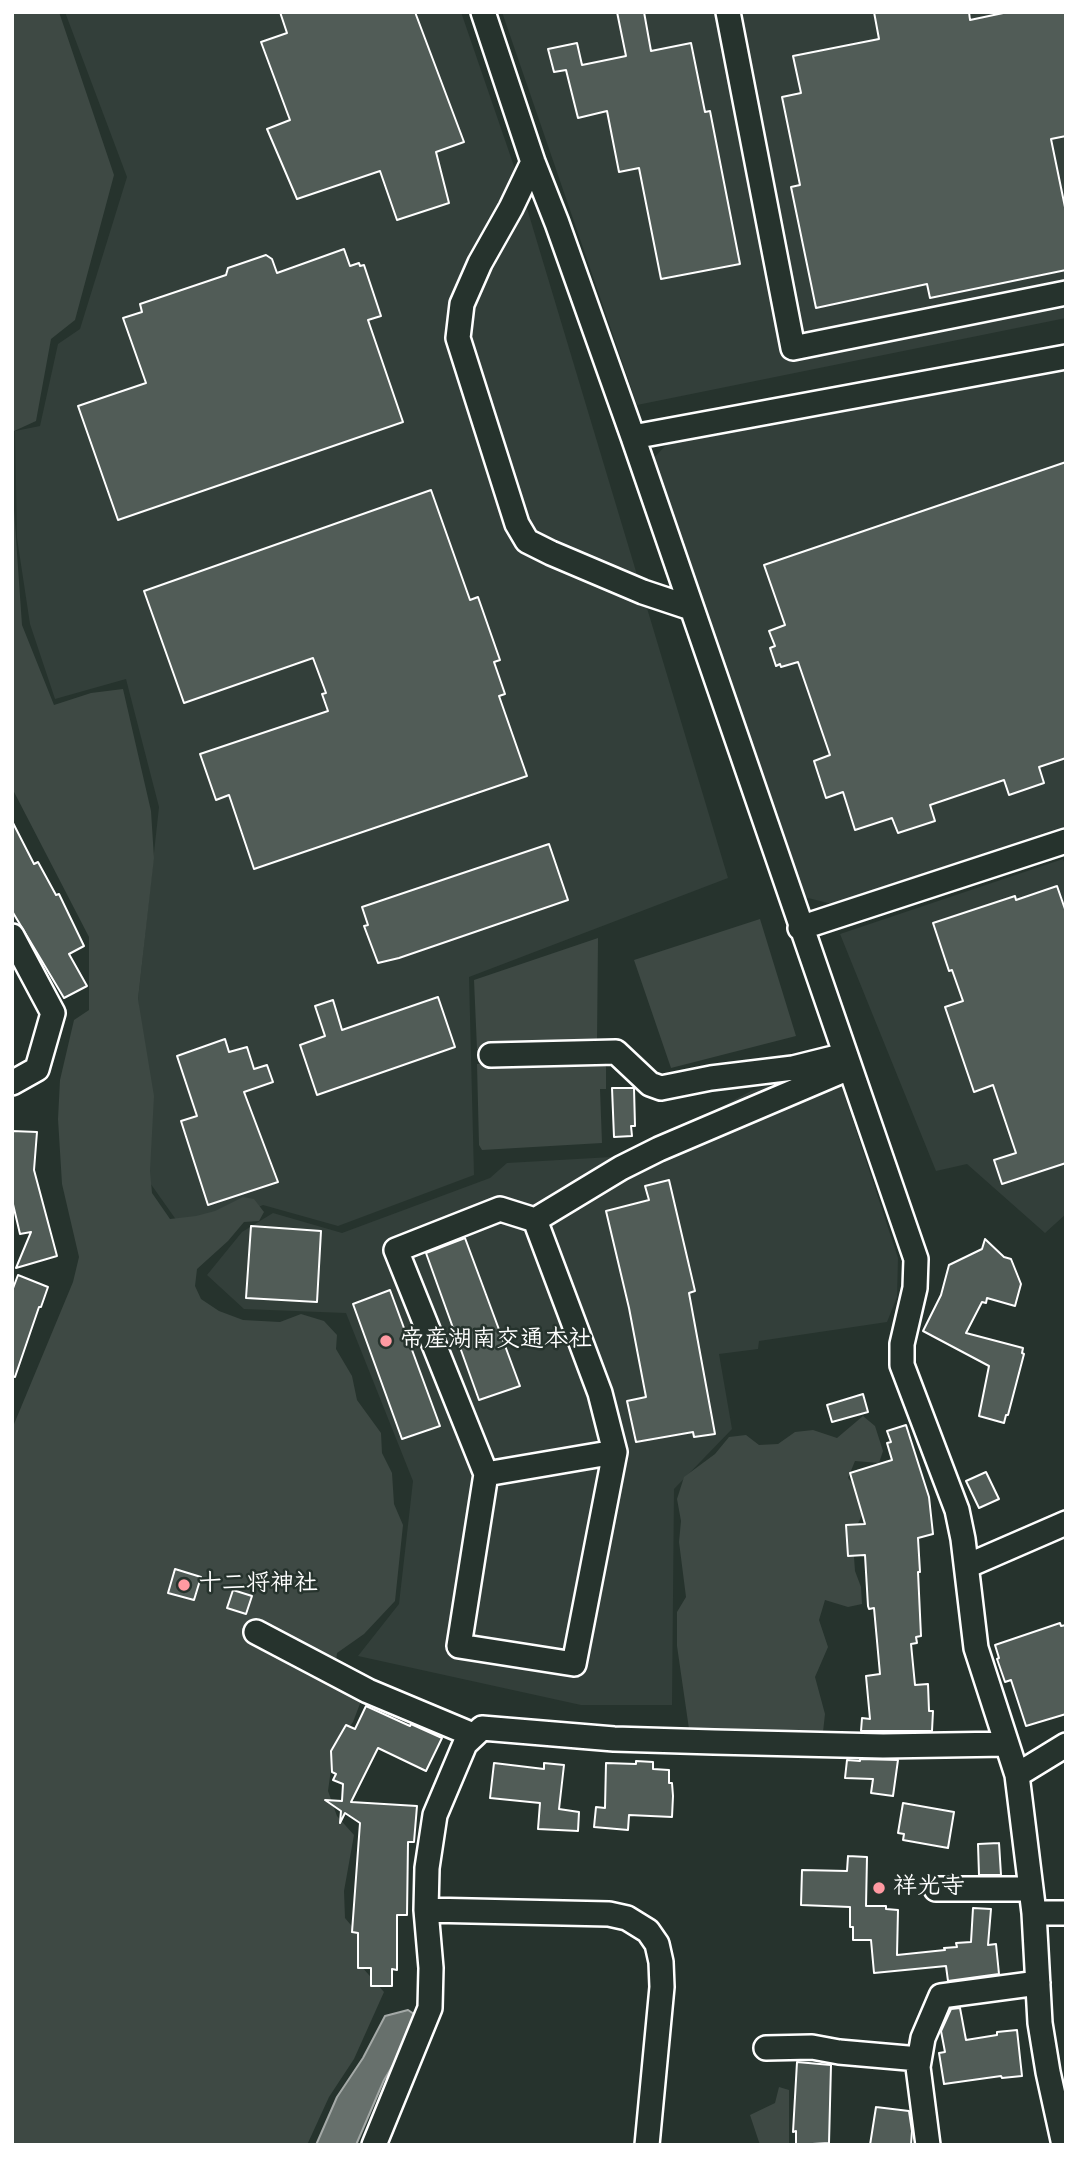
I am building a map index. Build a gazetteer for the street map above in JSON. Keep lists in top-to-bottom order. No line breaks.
{"places":["帝産湖南交通本社","十二将神社","祥光寺"]}
